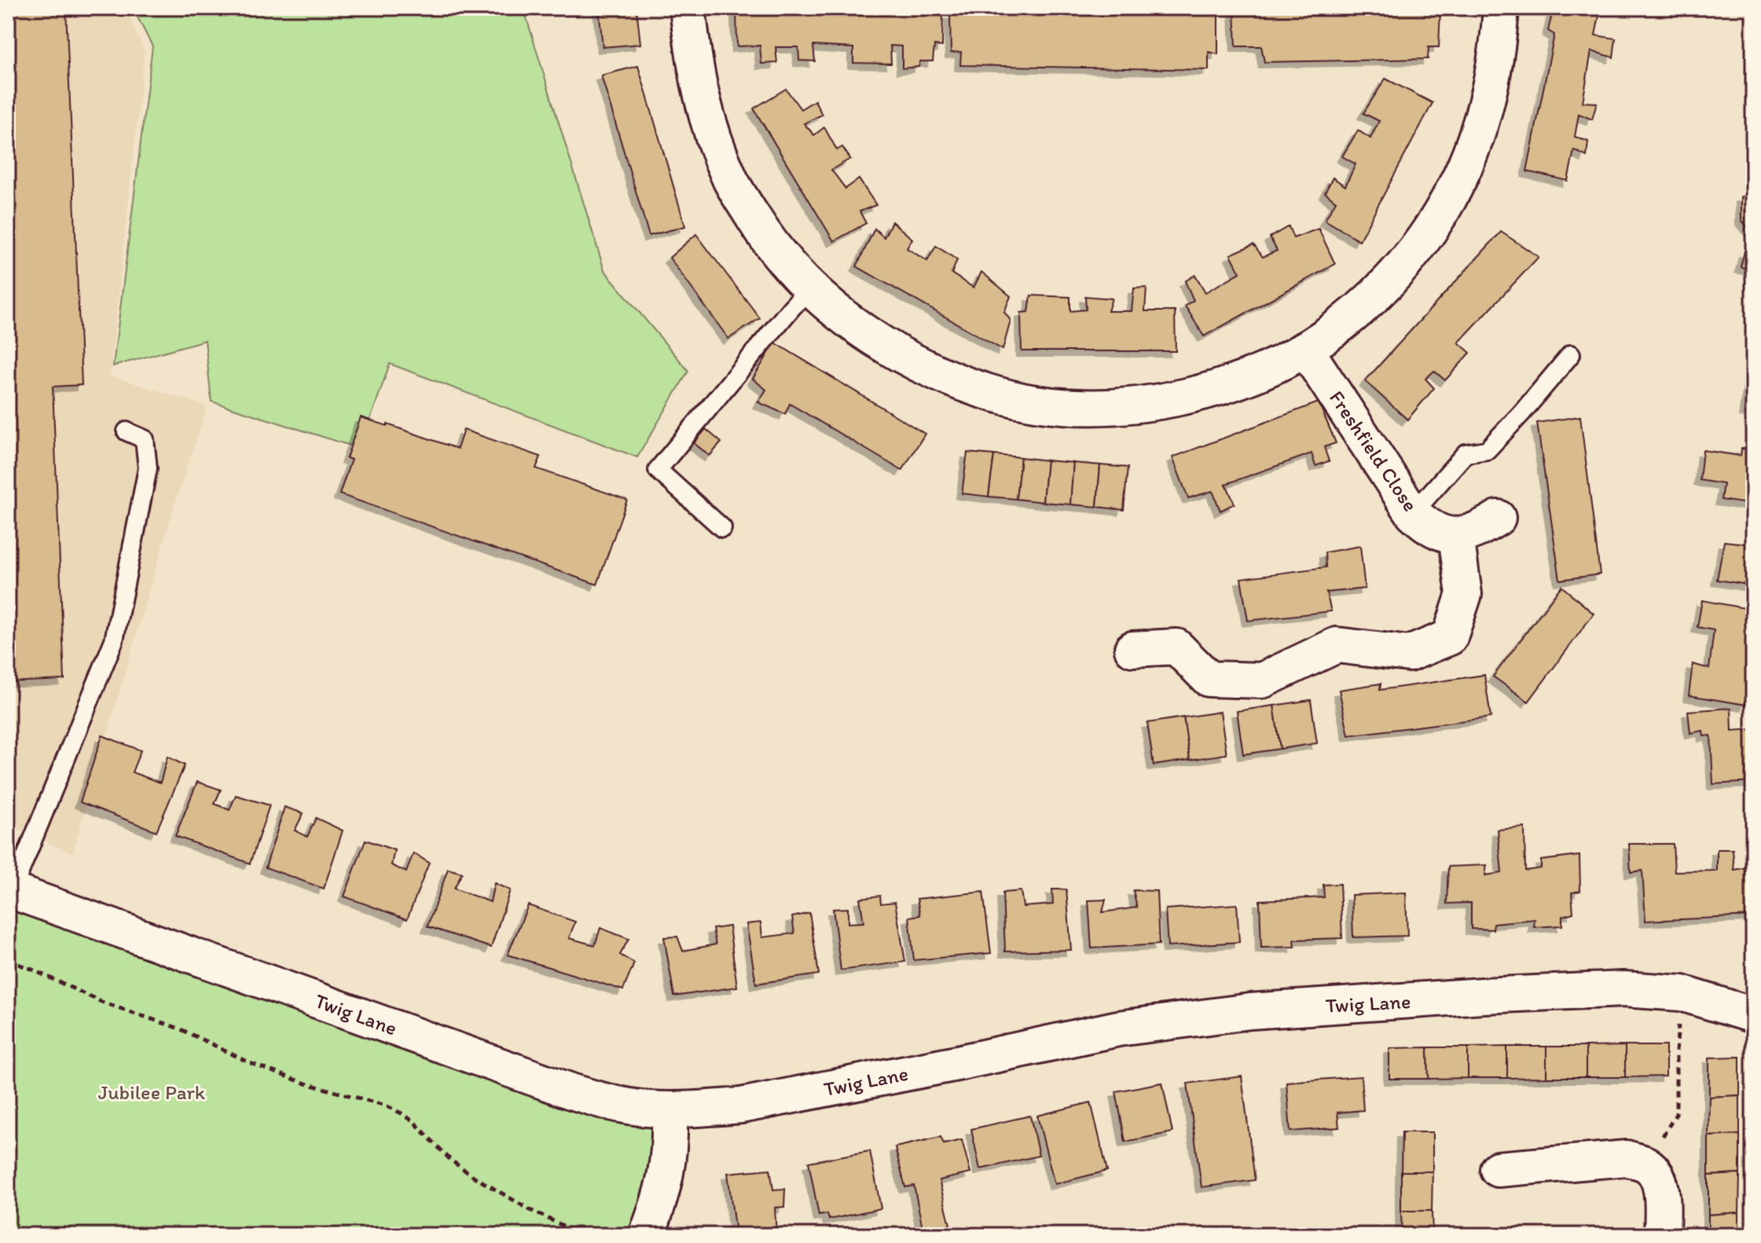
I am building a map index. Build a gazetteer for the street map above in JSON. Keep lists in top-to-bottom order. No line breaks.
{"streets":{"street":["Freshfield Close","Twig Lane"]},"parks":["Jubilee Park"]}
